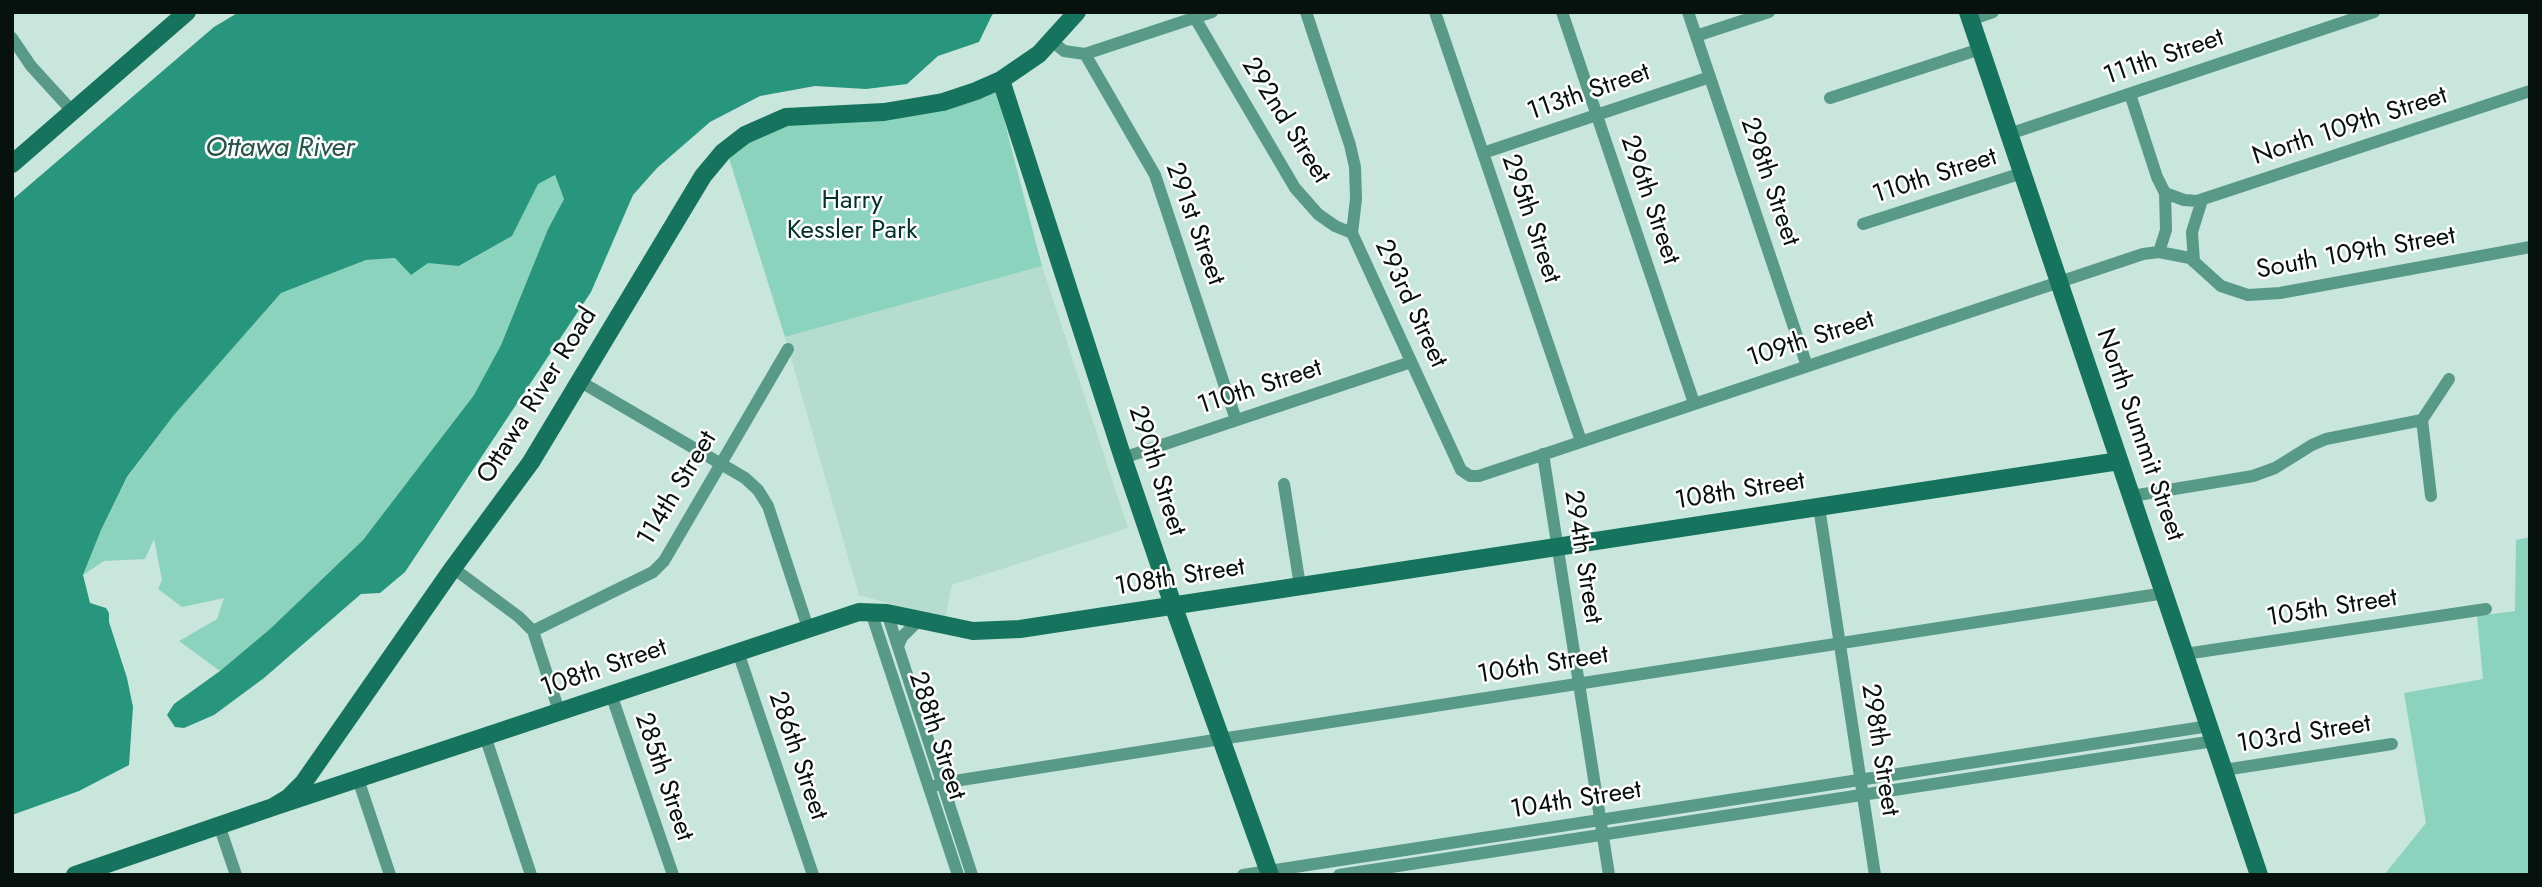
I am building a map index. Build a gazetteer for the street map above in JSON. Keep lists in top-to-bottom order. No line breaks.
{"streets":{"street":["111th Street","113th Street","292nd Street","North 109th Street","110th Street","298th Street","296th Street","295th Street","291st Street","South 109th Street","293rd Street","109th Street","Ottawa River Road","North Summit Street","290th Street","114th Street","108th Street","294th Street","105th Street","106th Street","103rd Street","288th Street","286th Street","285th Street","104th Street"]},"crossings":[["111th Street","North Summit Street"],["113th Street","298th Street"],["113th Street","296th Street"],["113th Street","295th Street"],["292nd Street","293rd Street"],["110th Street","291st Street"],["110th Street","293rd Street"],["110th Street","North Summit Street"],["110th Street","290th Street"],["298th Street","109th Street"],["298th Street","108th Street"],["298th Street","106th Street"],["298th Street","104th Street"],["296th Street","109th Street"],["295th Street","109th Street"],["South 109th Street","109th Street"],["293rd Street","109th Street"],["109th Street","North Summit Street"],["109th Street","294th Street"],["Ottawa River Road","290th Street"],["Ottawa River Road","108th Street"],["North Summit Street","108th Street"],["North Summit Street","105th Street"],["North Summit Street","106th Street"],["North Summit Street","103rd Street"],["North Summit Street","104th Street"],["290th Street","108th Street"],["290th Street","106th Street"],["290th Street","104th Street"],["108th Street","294th Street"],["108th Street","288th Street"],["108th Street","286th Street"],["108th Street","285th Street"],["294th Street","106th Street"],["294th Street","104th Street"],["106th Street","288th Street"]],"water":["Ottawa River"],"parks":["Harry Kessler Park"]}
